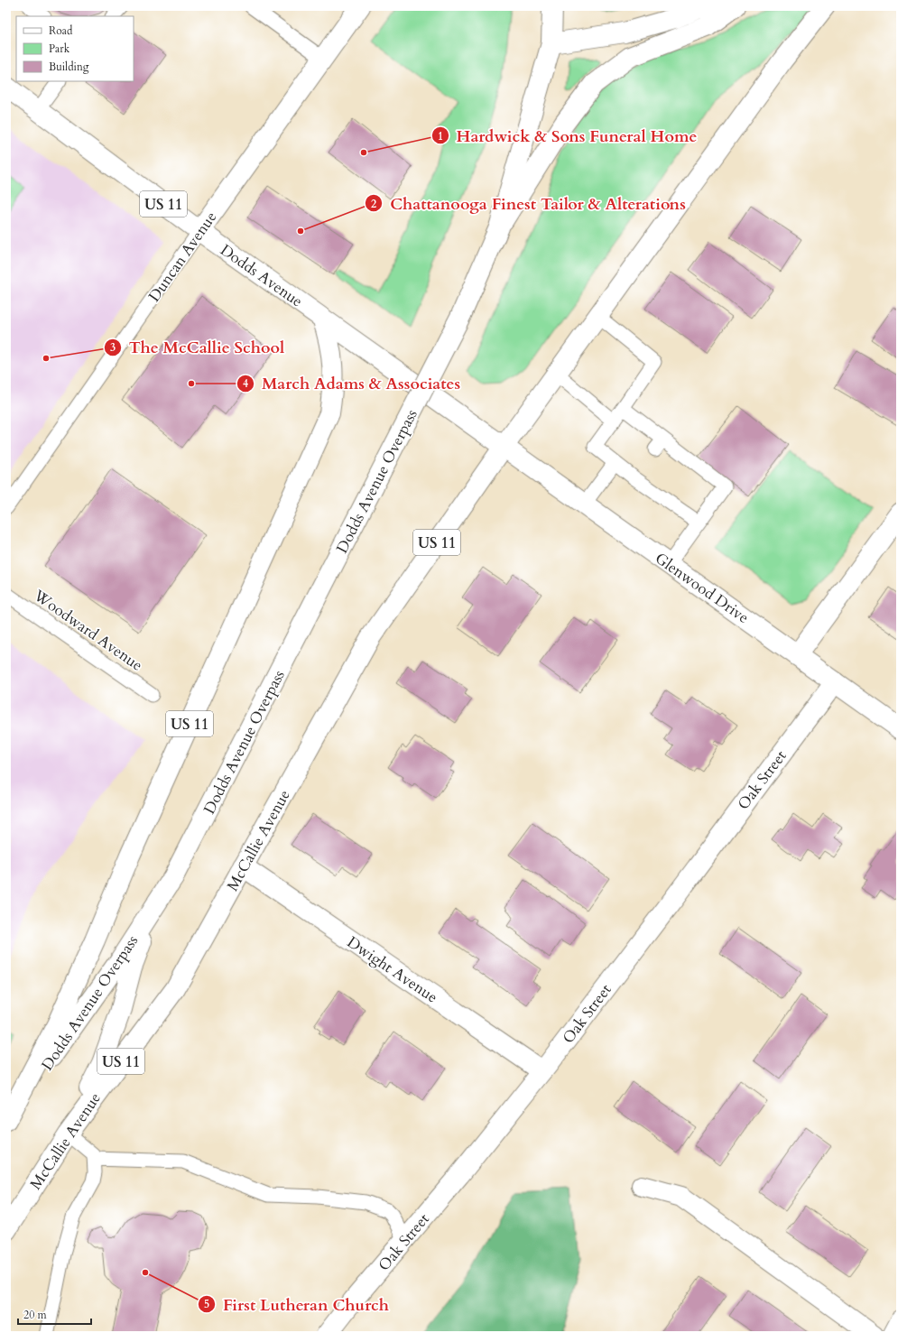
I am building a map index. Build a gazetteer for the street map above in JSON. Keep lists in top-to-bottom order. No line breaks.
{"streets":{"main road":["US 11","Duncan Avenue","Dodds Avenue","Dodds Avenue Overpass","Glenwood Drive","Oak Street","McCallie Avenue","Dwight Avenue"],"lane":["Woodward Avenue"]},"crossings":[["US 11","Dodds Avenue"],["Duncan Avenue","Dodds Avenue"],["Dodds Avenue","Glenwood Drive"],["Dodds Avenue","McCallie Avenue"],["Dodds Avenue Overpass","McCallie Avenue"],["Glenwood Drive","Oak Street"],["Glenwood Drive","McCallie Avenue"],["Oak Street","Dwight Avenue"],["McCallie Avenue","Dwight Avenue"]],"places":["Hardwick & Sons Funeral Home","Chattanooga Finest Tailor & Alterations","The McCallie School","March Adams & Associates","First Lutheran Church"],"legend":["Road","Park","Building"],"scale_bar":"20 m"}
